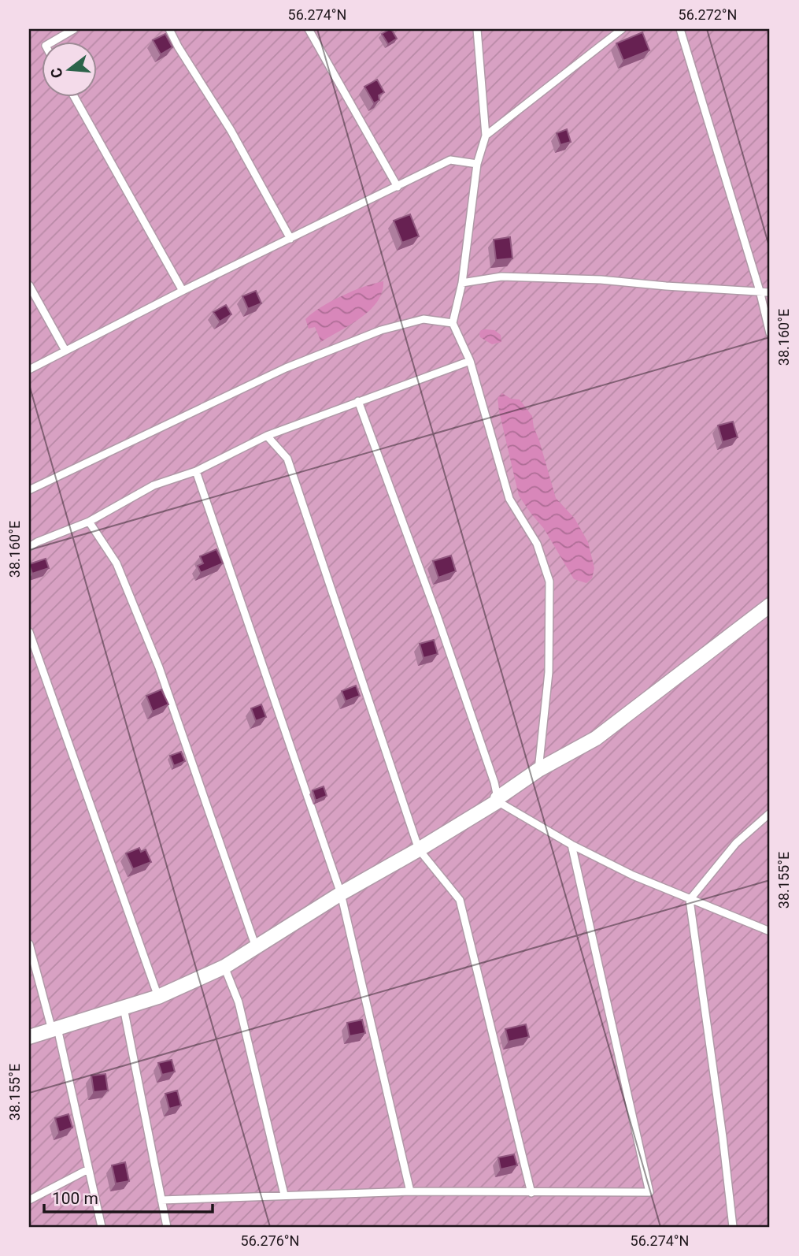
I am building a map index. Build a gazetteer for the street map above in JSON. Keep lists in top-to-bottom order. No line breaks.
{"scale_bar":"100 m","north":"left","coordinates":["56.274°N","56.272°N","38.160°E","38.155°E","56.276°N"]}
